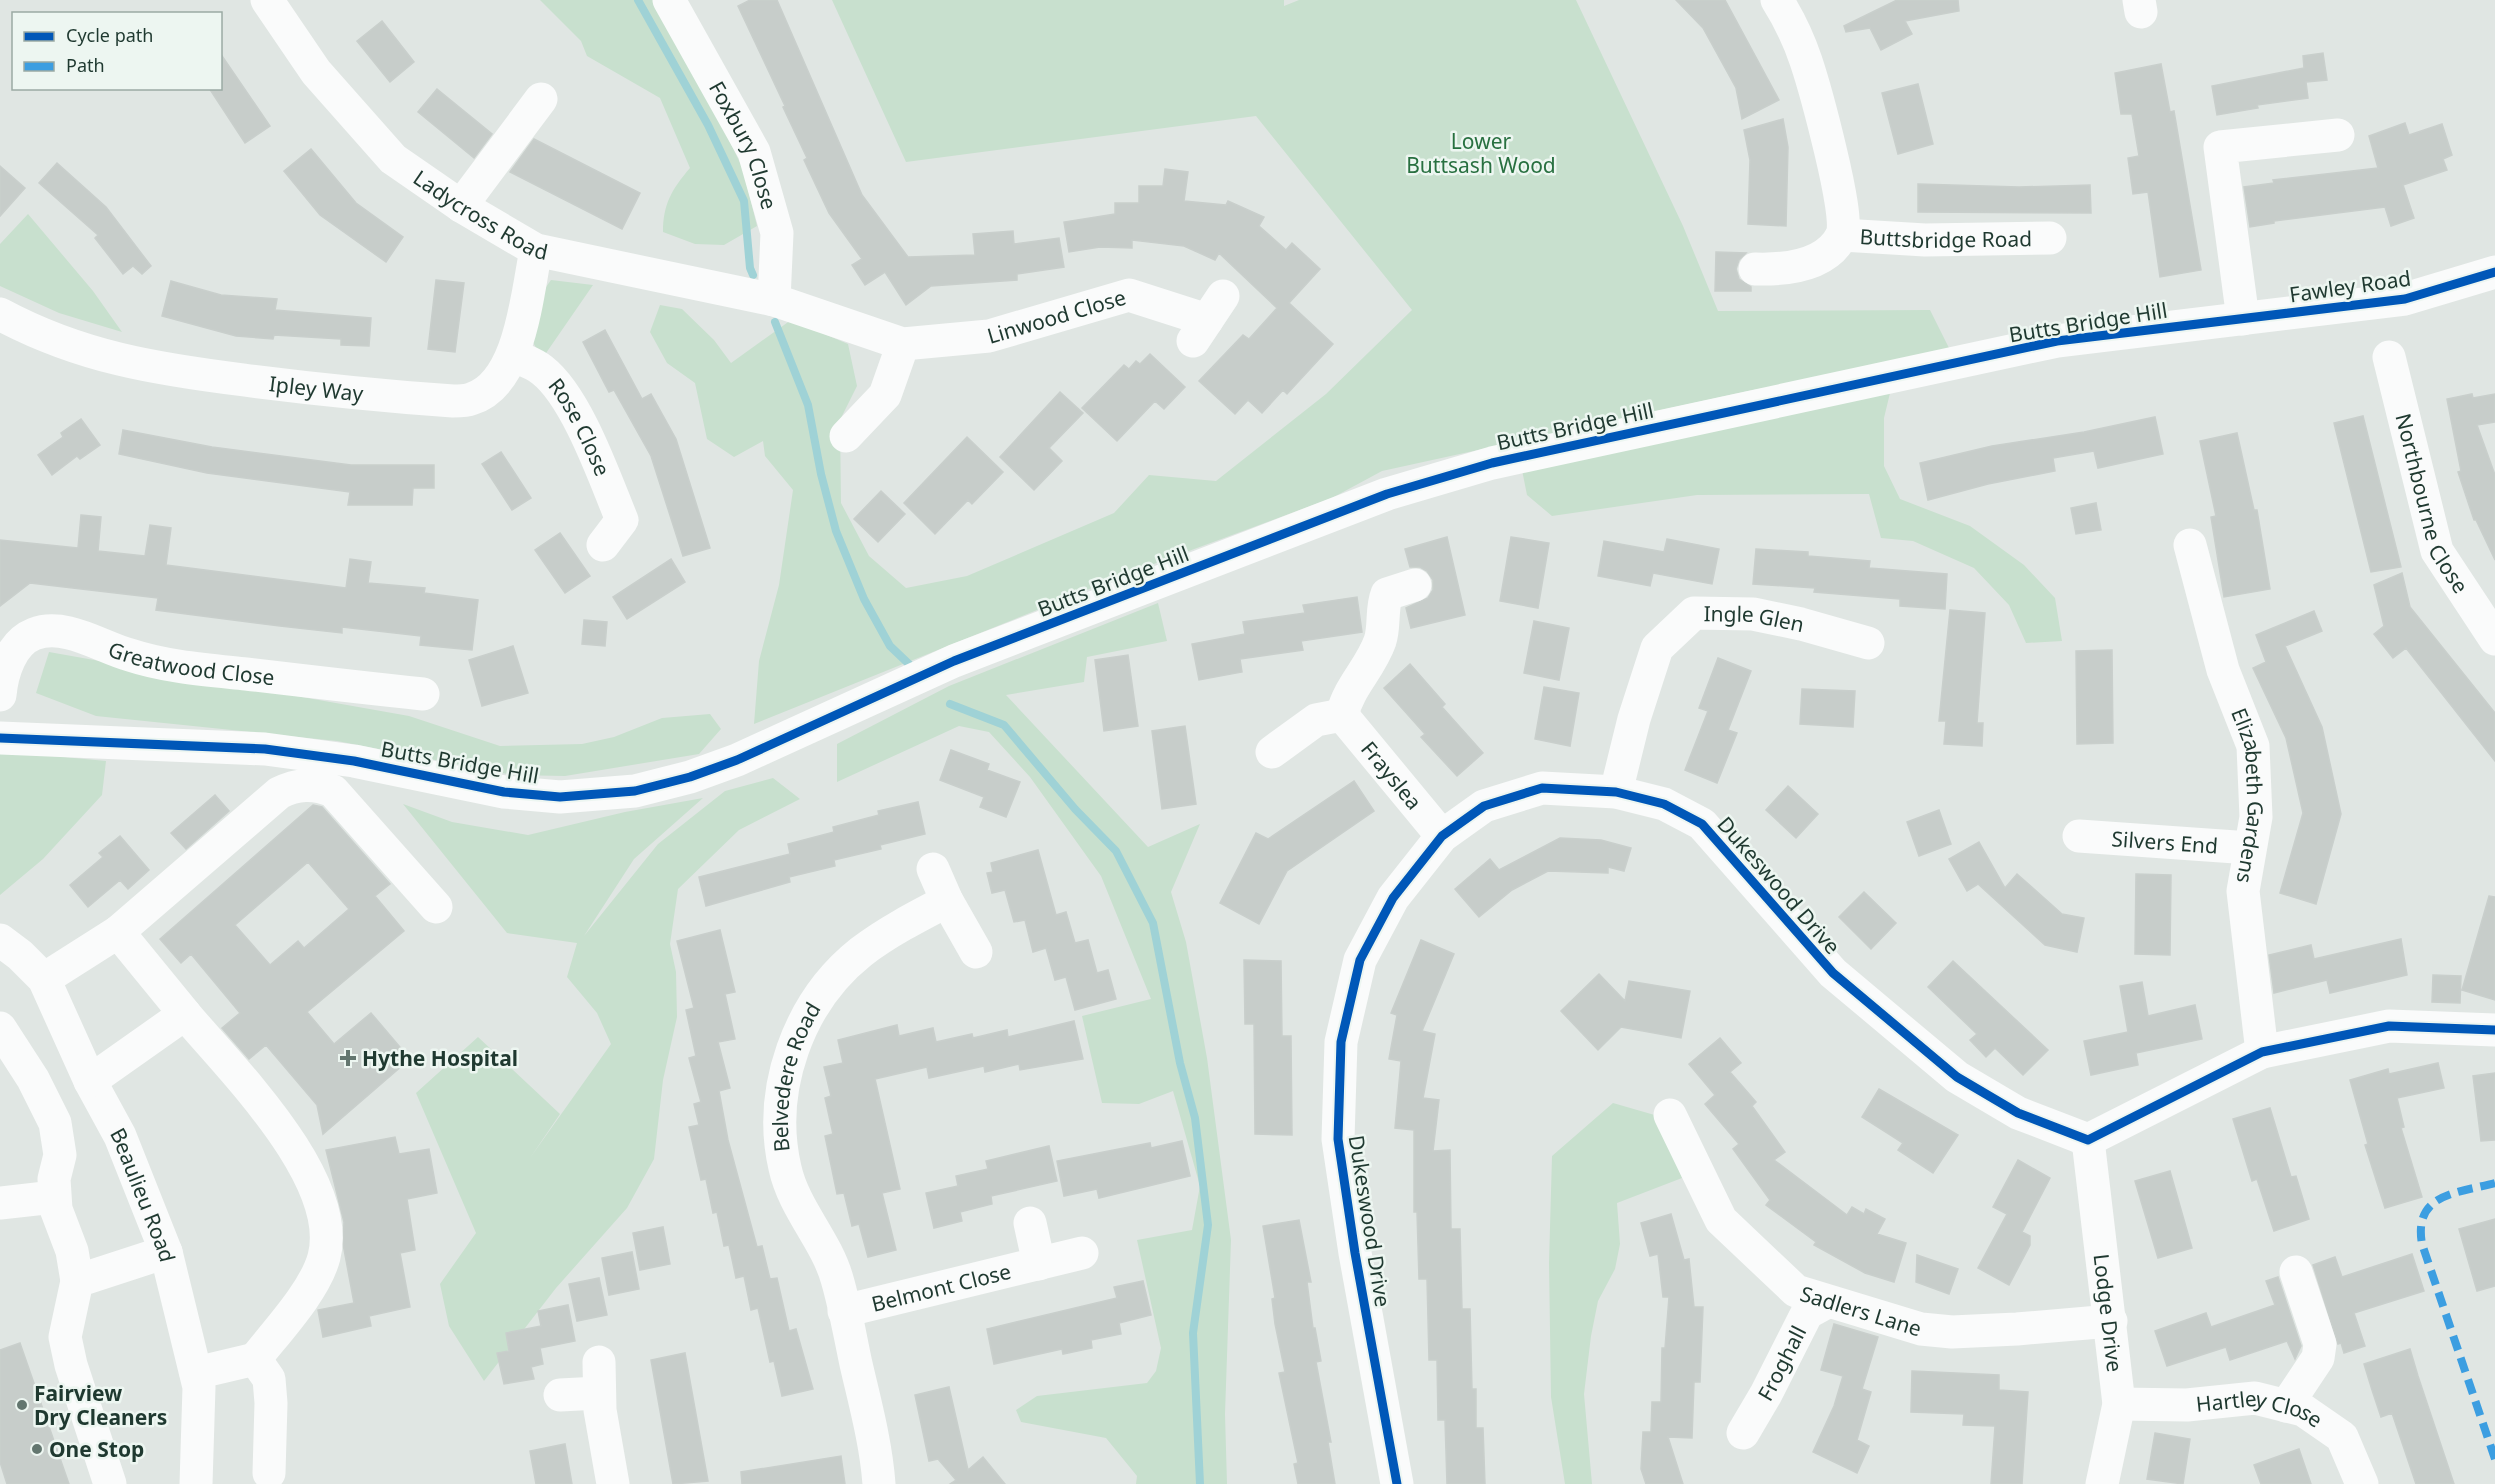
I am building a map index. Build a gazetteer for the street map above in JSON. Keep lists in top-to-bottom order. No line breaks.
{"streets":{"street":["Foxbury Close","Ladycross Road","Buttsbridge Road","Fawley Road","Linwood Close","Butts Bridge Hill","Ipley Way","Rose Close","Northbourne Close","Ingle Glen","Greatwood Close","Frayslea","Elizabeth Gardens","Silvers End","Dukeswood Drive","Belvedere Road","Beaulieu Road","Belmont Close","Sadlers Lane","Lodge Drive","Froghall","Hartley Close"]},"crossings":[["Foxbury Close","Ladycross Road"],["Foxbury Close","Linwood Close"],["Ladycross Road","Linwood Close"],["Ladycross Road","Ipley Way"],["Fawley Road","Butts Bridge Hill"],["Ipley Way","Rose Close"],["Ingle Glen","Dukeswood Drive"],["Frayslea","Dukeswood Drive"],["Elizabeth Gardens","Silvers End"],["Dukeswood Drive","Lodge Drive"],["Belvedere Road","Belmont Close"],["Sadlers Lane","Lodge Drive"],["Sadlers Lane","Froghall"],["Lodge Drive","Hartley Close"]],"parks":["Lower Buttsash Wood"],"places":{"health":["Hythe Hospital"],"other":["Fairview Dry Cleaners","One Stop"]},"legend":["Cycle path","Path"]}
